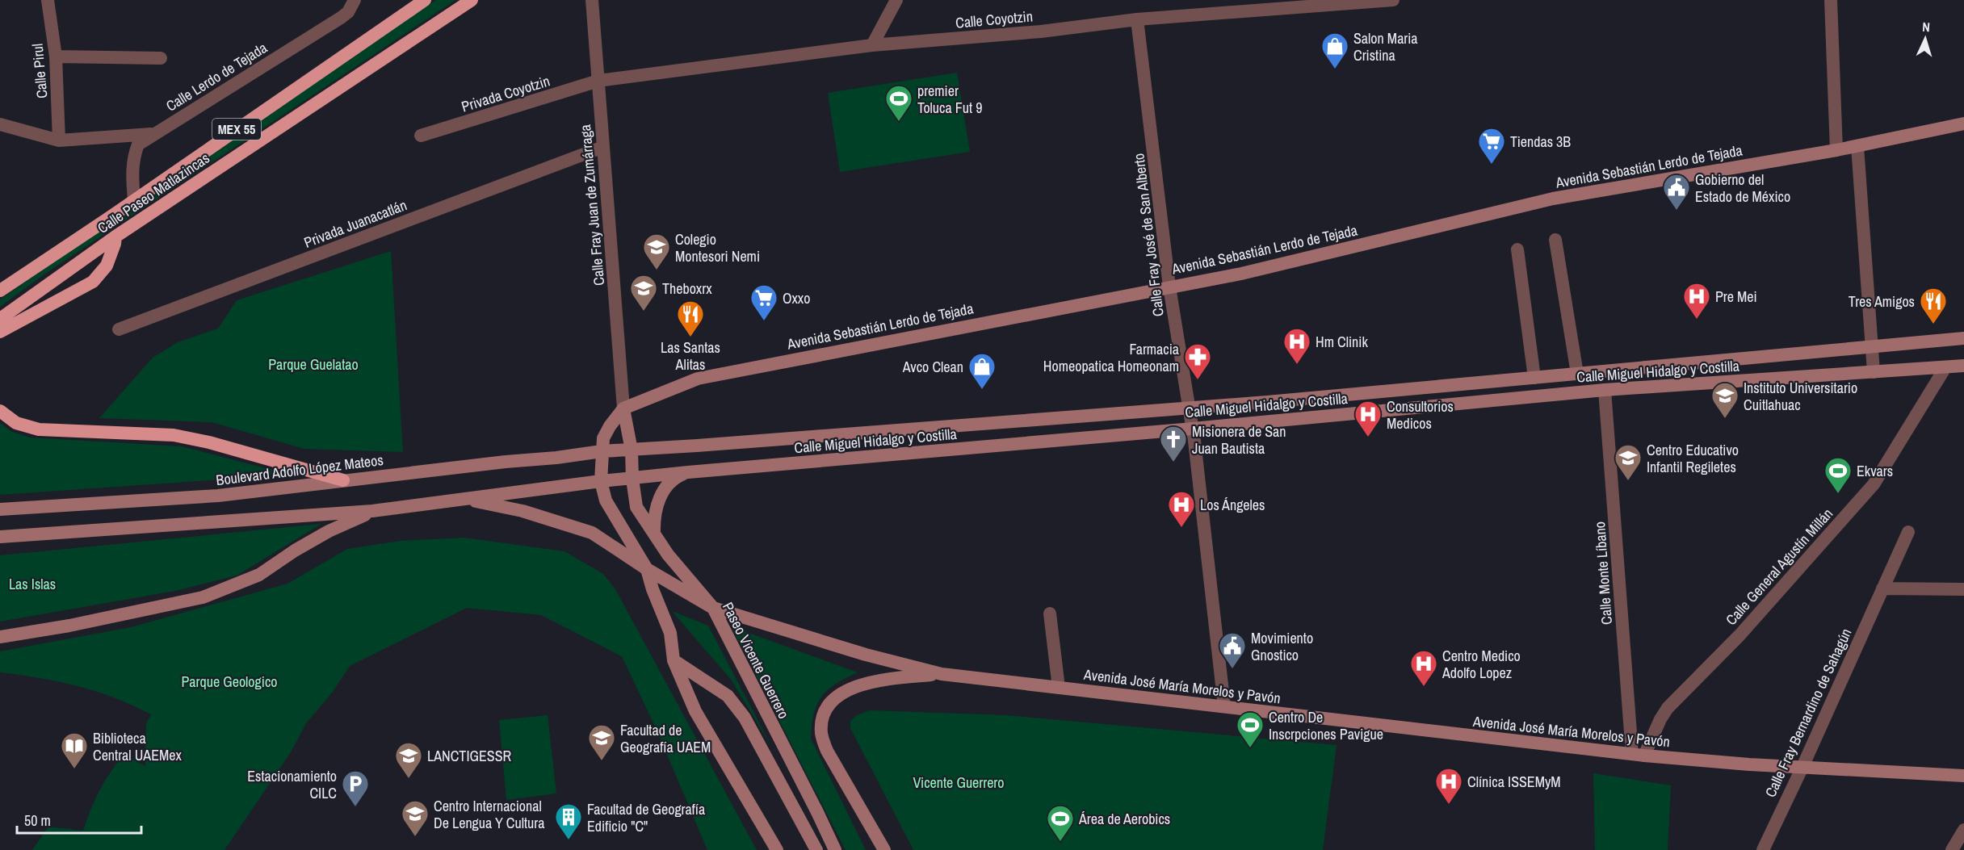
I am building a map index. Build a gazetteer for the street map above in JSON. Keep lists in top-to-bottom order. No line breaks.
{"streets":{"highway":["MEX 55","Calle Paseo Matlazincas"],"main road":["Avenida Sebastián Lerdo de Tejada","Calle Miguel Hidalgo y Costilla","Boulevard Adolfo López Mateos","Paseo Vicente Guerrero","Avenida José María Morelos y Pavón"],"street":["Calle Coyotzin","Calle Pirul","Calle Lerdo de Tejada","Privada Coyotzin","Calle Fray Juan de Zumárraga","Privada Juanacatlán","Calle Fray José de San Alberto","Calle General Agustín Millán","Calle Monte Líbano","Calle Fray Bernardino de Sahagún"]},"crossings":[["Calle Coyotzin","Privada Coyotzin"],["Calle Coyotzin","Calle Fray Juan de Zumárraga"],["Calle Coyotzin","Calle Fray José de San Alberto"],["Calle Lerdo de Tejada","Calle Paseo Matlazincas"],["Privada Coyotzin","Calle Fray Juan de Zumárraga"],["Avenida Sebastián Lerdo de Tejada","Calle Fray Juan de Zumárraga"],["Avenida Sebastián Lerdo de Tejada","Calle Fray José de San Alberto"],["Avenida Sebastián Lerdo de Tejada","Paseo Vicente Guerrero"],["Calle Fray Juan de Zumárraga","Privada Juanacatlán"],["Calle Fray Juan de Zumárraga","Paseo Vicente Guerrero"],["Calle Fray José de San Alberto","Calle Miguel Hidalgo y Costilla"],["Calle Fray José de San Alberto","Avenida José María Morelos y Pavón"],["Calle Miguel Hidalgo y Costilla","Boulevard Adolfo López Mateos"],["Calle Miguel Hidalgo y Costilla","Calle General Agustín Millán"],["Calle Miguel Hidalgo y Costilla","Calle Monte Líbano"],["Calle Miguel Hidalgo y Costilla","Paseo Vicente Guerrero"],["Calle General Agustín Millán","Calle Monte Líbano"],["Calle General Agustín Millán","Avenida José María Morelos y Pavón"],["Calle Monte Líbano","Avenida José María Morelos y Pavón"],["Paseo Vicente Guerrero","Avenida José María Morelos y Pavón"],["Avenida José María Morelos y Pavón","Calle Fray Bernardino de Sahagún"]],"parks":["Parque Guelatao","Las Islas","Parque Geologico","Vicente Guerrero"],"places":{"shop":["Salon Maria Cristina","Avco Clean"],"sports":["premier Toluca Fut 9","Ekvars","Centro De Inscrpciones Pavigue","Área de Aerobics"],"supermarket":["Tiendas 3B","Oxxo"],"public building":["Gobierno del Estado de México","Movimiento Gnostico"],"school or university":["Colegio Montesori Nemi","Theboxrx","Instituto Universitario Cuitlahuac","Centro Educativo Infantil Regiletes","Facultad de Geografía UAEM","LANCTIGESSR","Centro Internacional De Lengua Y Cultura"],"hospital":["Pre Mei","Hm Clinik","Consultorios Medicos","Los Ángeles","Centro Medico Adolfo Lopez","Clínica ISSEMyM"],"restaurant":["Tres Amigos","Las Santas Alitas"],"pharmacy":["Farmacia Homeopatica Homeonam"],"church":["Misionera de San Juan Bautista"],"library":["Biblioteca Central UAEMex"],"parking":["Estacionamiento CILC"],"building":["Facultad de Geografía Edificio \"C\""]},"scale_bar":"50 m","north":"top"}
